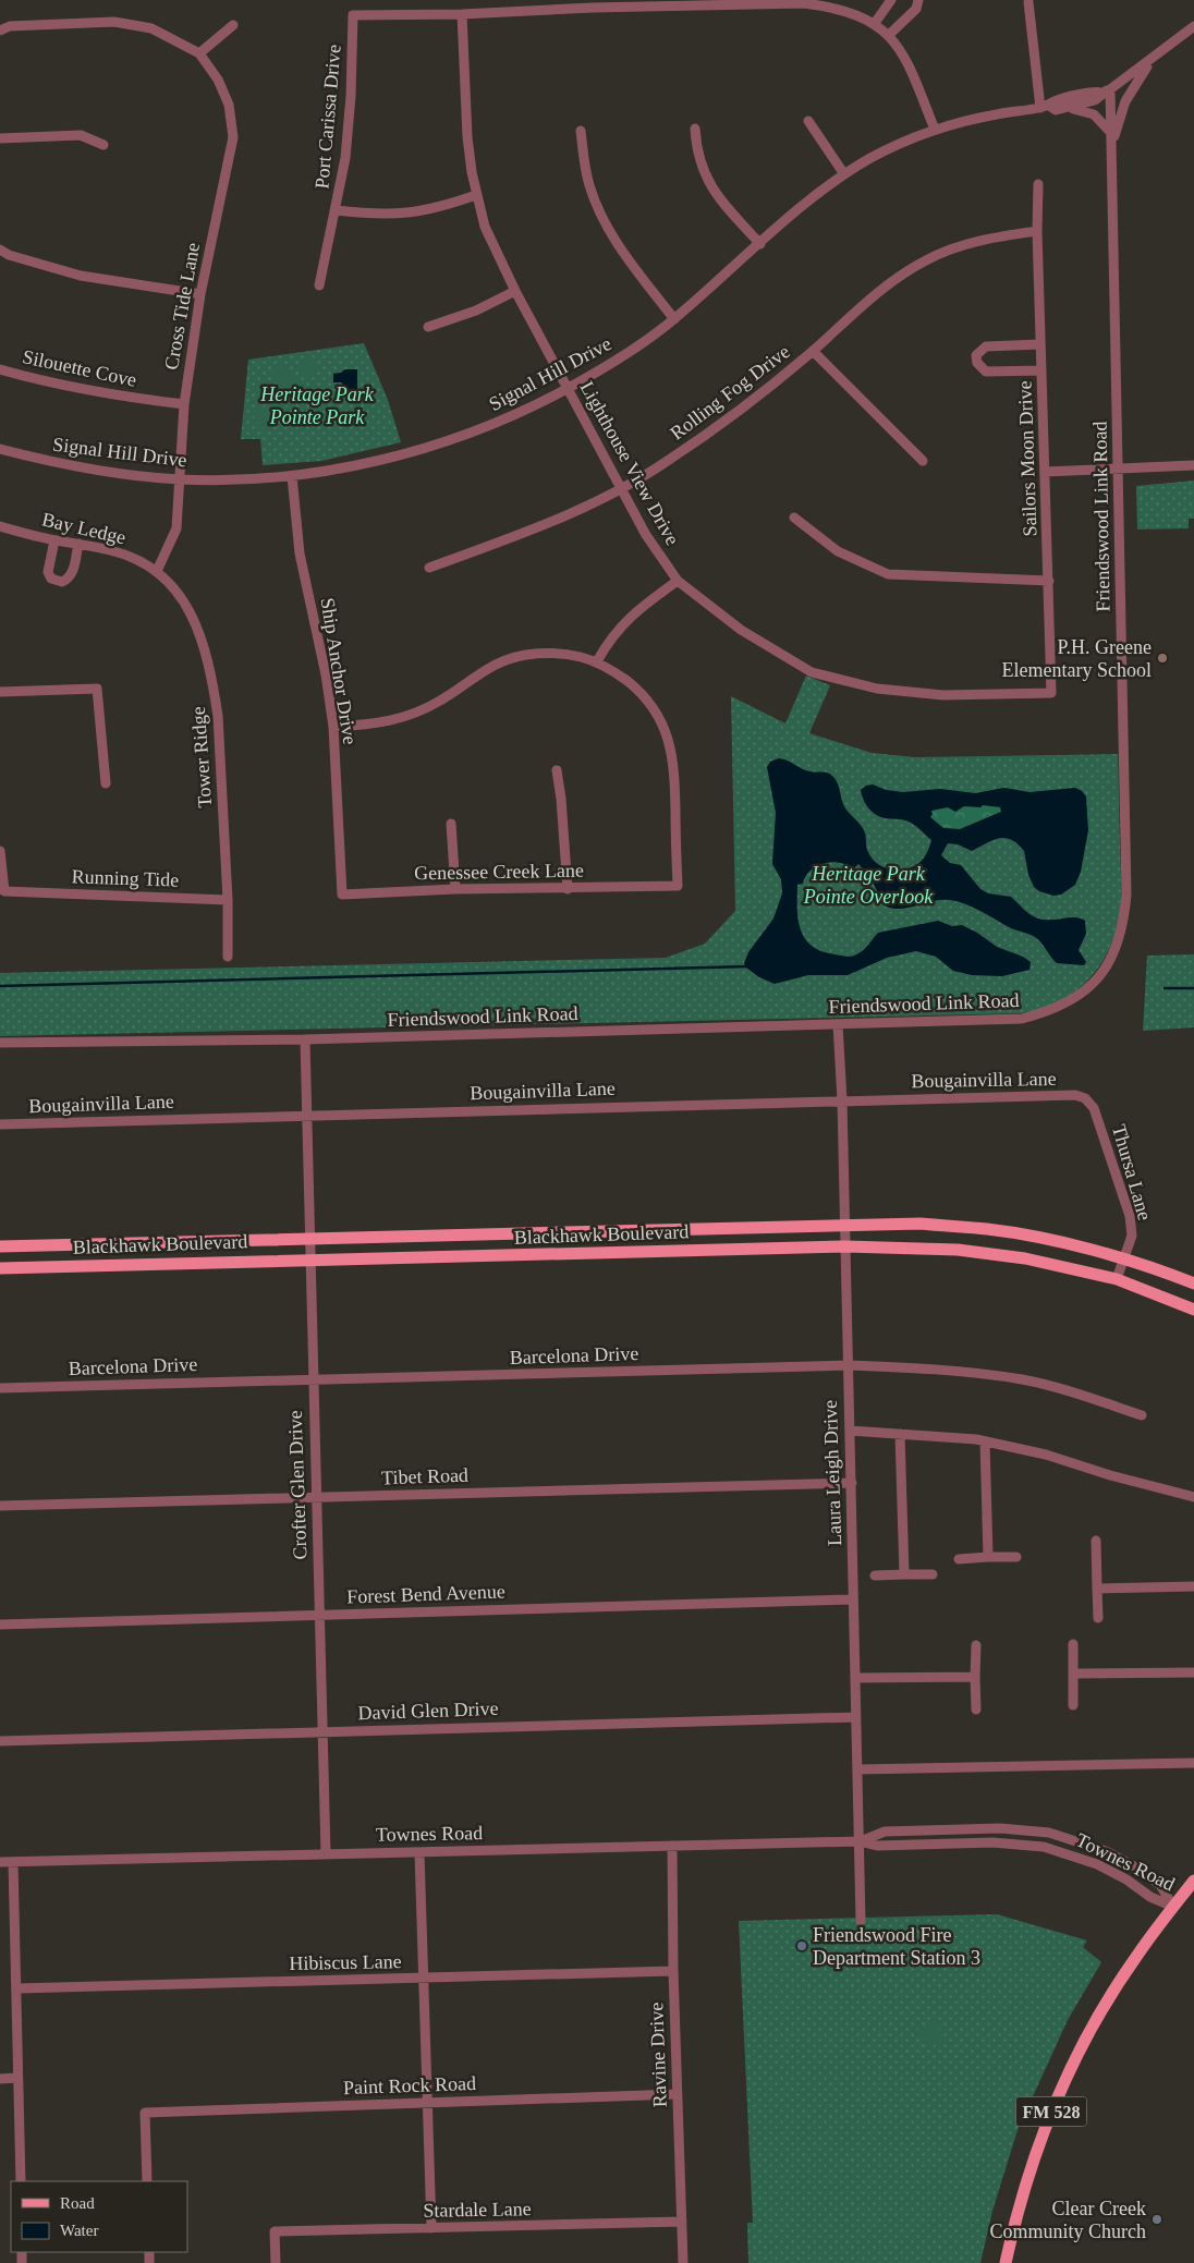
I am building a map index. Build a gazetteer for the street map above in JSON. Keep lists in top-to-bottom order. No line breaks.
{"streets":{"main road":["Blackhawk Boulevard","FM 528"],"street":["Port Carissa Drive","Cross Tide Lane","Silouette Cove","Signal Hill Drive","Rolling Fog Drive","Sailors Moon Drive","Lighthouse View Drive","Friendswood Link Road","Bay Ledge","Ship Anchor Drive","Tower Ridge","Genessee Creek Lane","Running Tide","Bougainvilla Lane","Thursa Lane","Barcelona Drive","Laura Leigh Drive","Tibet Road","Crofter Glen Drive","Forest Bend Avenue","David Glen Drive","Townes Road","Hibiscus Lane","Ravine Drive","Paint Rock Road","Stardale Lane"]},"crossings":[["Port Carissa Drive","Lighthouse View Drive"],["Cross Tide Lane","Silouette Cove"],["Cross Tide Lane","Signal Hill Drive"],["Cross Tide Lane","Bay Ledge"],["Cross Tide Lane","Tower Ridge"],["Signal Hill Drive","Lighthouse View Drive"],["Signal Hill Drive","Friendswood Link Road"],["Signal Hill Drive","Ship Anchor Drive"],["Rolling Fog Drive","Sailors Moon Drive"],["Rolling Fog Drive","Lighthouse View Drive"],["Sailors Moon Drive","Lighthouse View Drive"],["Friendswood Link Road","Laura Leigh Drive"],["Friendswood Link Road","Crofter Glen Drive"],["Bay Ledge","Tower Ridge"],["Ship Anchor Drive","Genessee Creek Lane"],["Tower Ridge","Running Tide"],["Bougainvilla Lane","Thursa Lane"],["Bougainvilla Lane","Laura Leigh Drive"],["Bougainvilla Lane","Crofter Glen Drive"],["Thursa Lane","Blackhawk Boulevard"],["Blackhawk Boulevard","Laura Leigh Drive"],["Blackhawk Boulevard","Crofter Glen Drive"],["Barcelona Drive","Laura Leigh Drive"],["Barcelona Drive","Crofter Glen Drive"],["Laura Leigh Drive","Tibet Road"],["Laura Leigh Drive","Forest Bend Avenue"],["Laura Leigh Drive","David Glen Drive"],["Laura Leigh Drive","Townes Road"],["Tibet Road","Crofter Glen Drive"],["Crofter Glen Drive","Forest Bend Avenue"],["Crofter Glen Drive","David Glen Drive"],["Crofter Glen Drive","Townes Road"],["Townes Road","Ravine Drive"],["Townes Road","FM 528"],["Hibiscus Lane","Ravine Drive"],["Ravine Drive","Paint Rock Road"],["Ravine Drive","Stardale Lane"]],"parks":["Heritage Park Pointe Park","Heritage Park Pointe Overlook"],"places":["P.H. Greene Elementary School","Friendswood Fire Department Station 3","Clear Creek Community Church"],"legend":["Road","Water"]}
